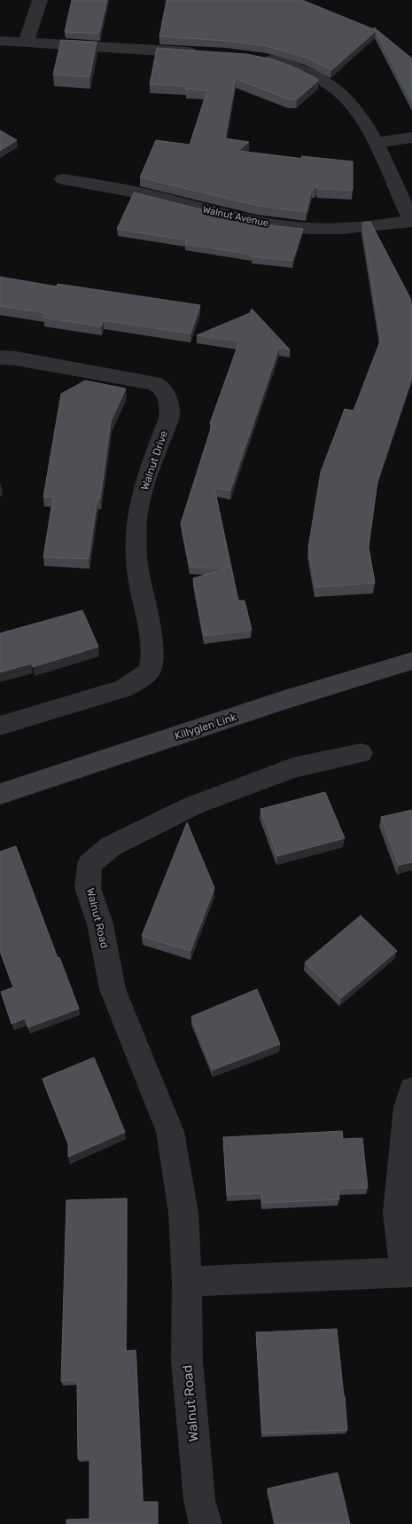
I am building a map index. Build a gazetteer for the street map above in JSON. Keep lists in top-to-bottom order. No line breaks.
{"streets":{"street":["Walnut Avenue","Walnut Drive","Killyglen Link","Walnut Road"]}}
